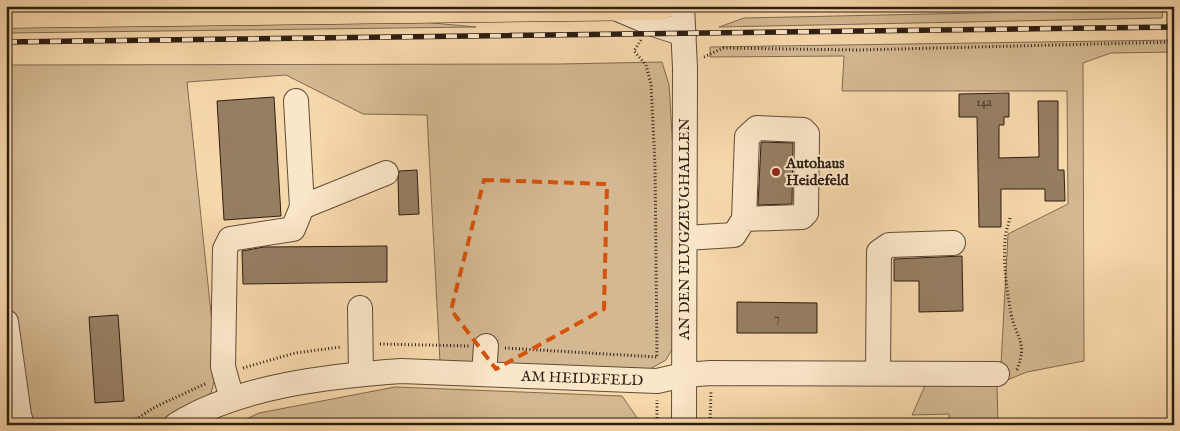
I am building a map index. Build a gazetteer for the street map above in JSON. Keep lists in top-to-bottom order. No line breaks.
{"streets":{"street":["AN DEN FLUGZEUGHALLEN","AM HEIDEFELD"]},"crossings":[["AN DEN FLUGZEUGHALLEN","AM HEIDEFELD"]],"places":["Autohaus Heidefeld"],"house_numbers":["14a","7"]}
